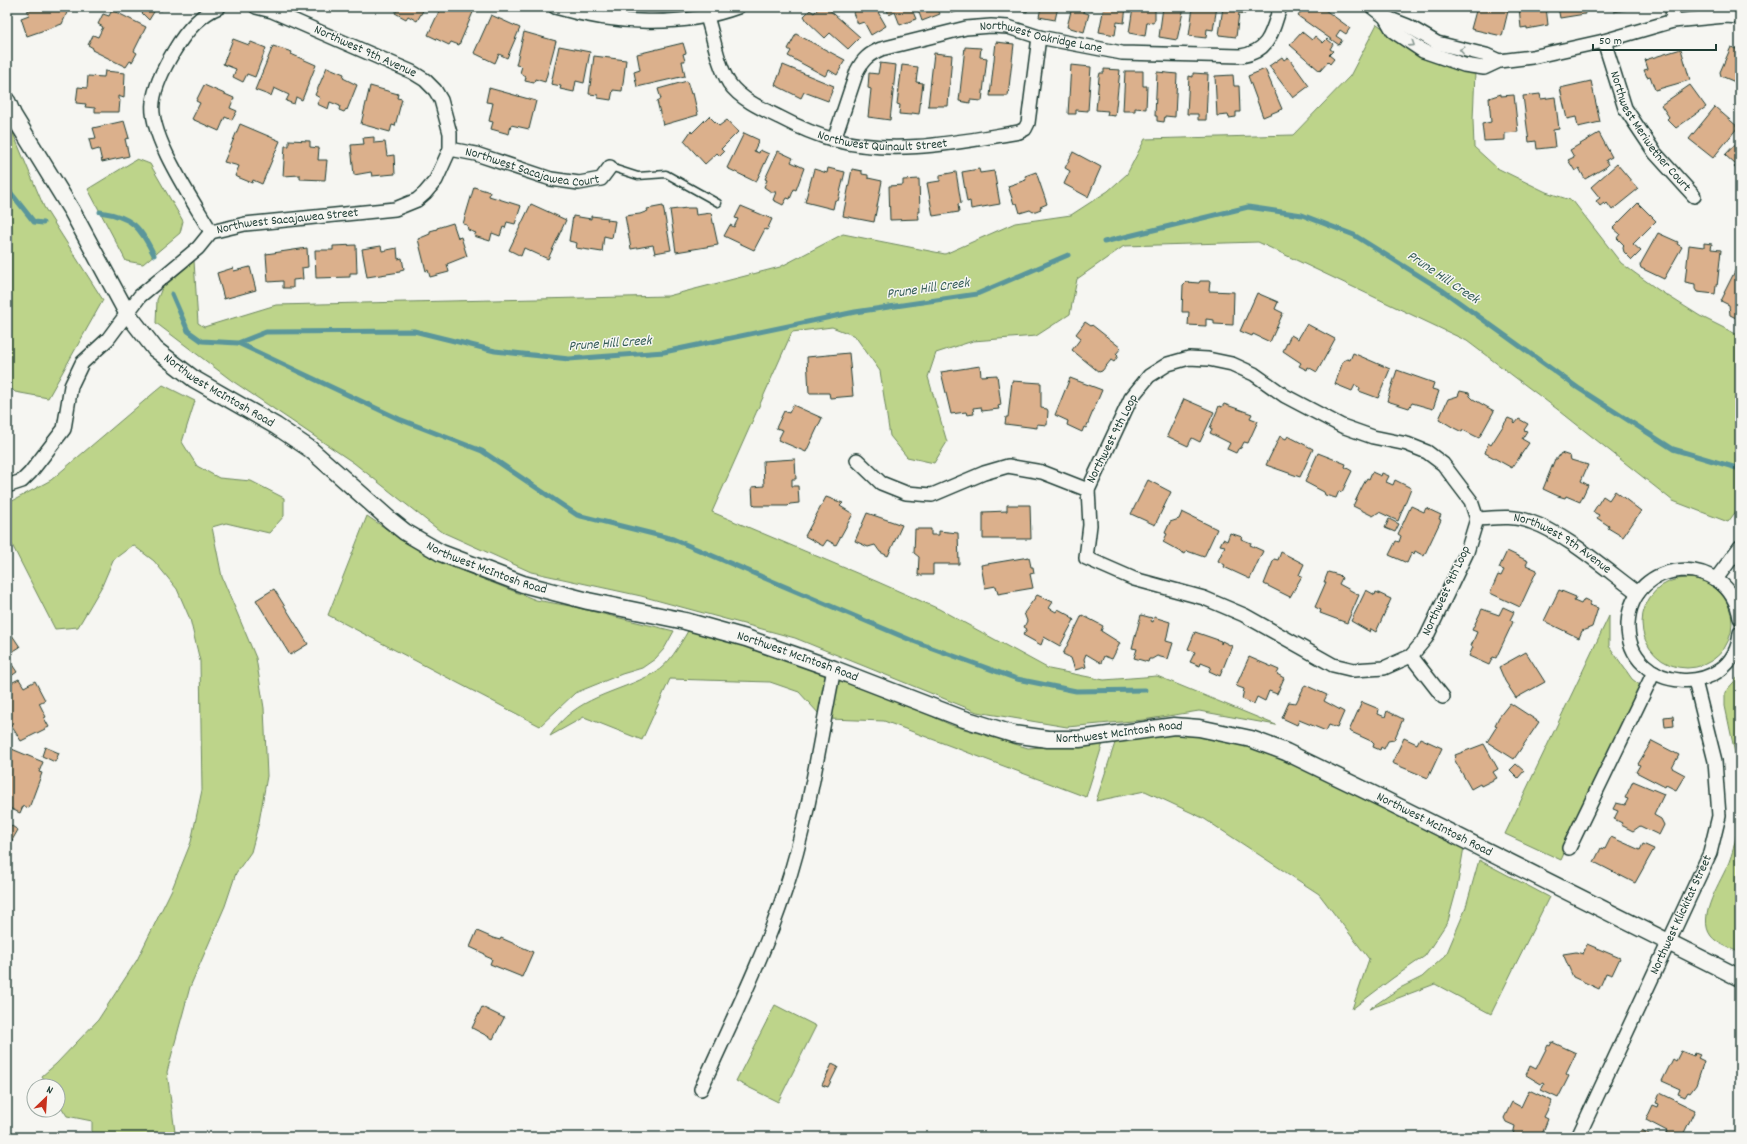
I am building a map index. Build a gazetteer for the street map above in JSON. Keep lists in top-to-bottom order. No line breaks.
{"streets":{"street":["Northwest Oakridge Lane","Northwest 9th Avenue","Northwest Meriwether Court","Northwest Quinault Street","Northwest Sacajawea Court","Northwest Sacajawea Street","Northwest McIntosh Road","Northwest 9th Loop","Northwest Klickitat Street"]},"crossings":[["Northwest Oakridge Lane","Northwest Quinault Street"],["Northwest 9th Avenue","Northwest Sacajawea Court"],["Northwest 9th Avenue","Northwest Sacajawea Street"],["Northwest 9th Avenue","Northwest 9th Loop"],["Northwest Sacajawea Court","Northwest Sacajawea Street"],["Northwest Sacajawea Street","Northwest McIntosh Road"],["Northwest McIntosh Road","Northwest Klickitat Street"]],"water":["Prune Hill Creek"],"scale_bar":"50 m","north":"top right"}
